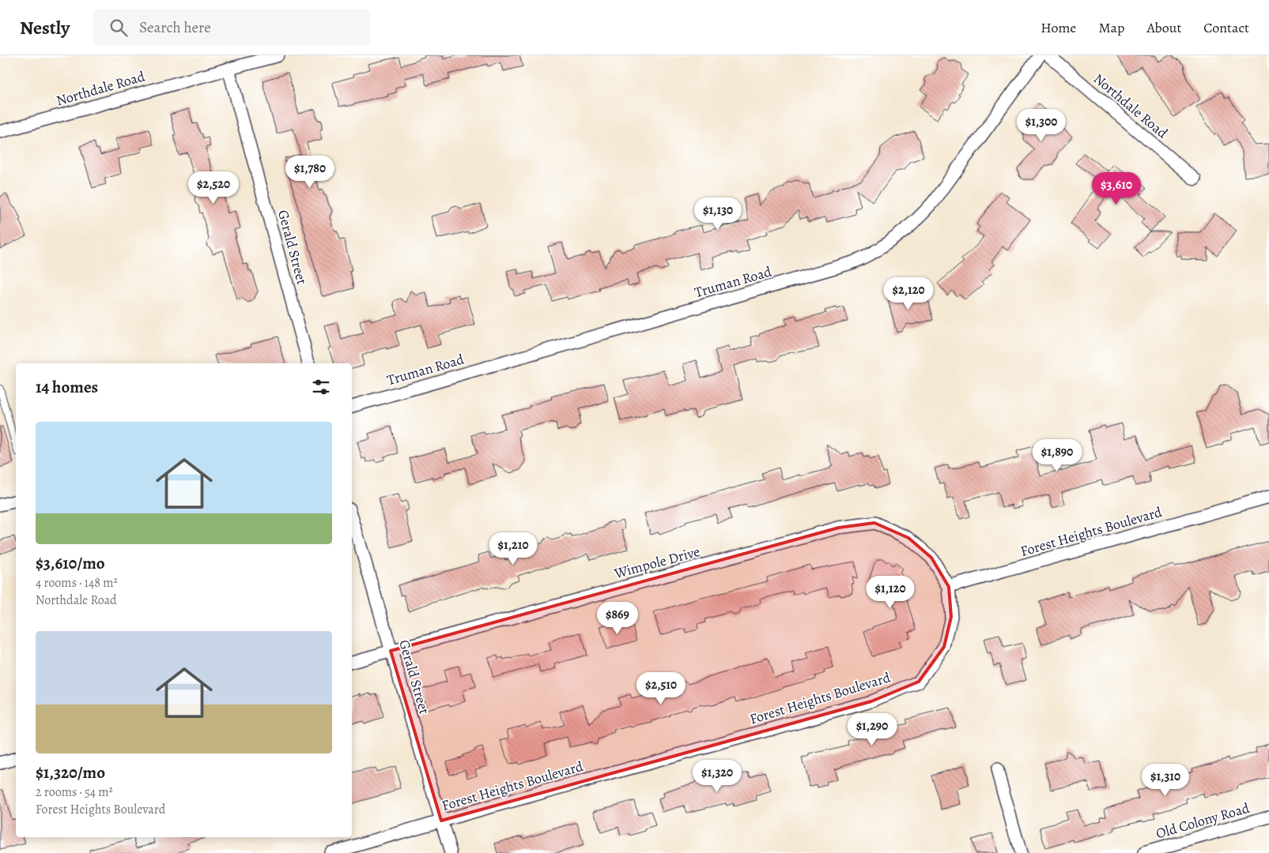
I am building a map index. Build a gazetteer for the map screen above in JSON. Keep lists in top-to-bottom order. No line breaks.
{"streets":{"street":["Northdale Road","Gerald Street","Truman Road","Forest Heights Boulevard","Wimpole Drive","Old Colony Road"]},"crossings":[["Northdale Road","Gerald Street"],["Gerald Street","Forest Heights Boulevard"],["Gerald Street","Wimpole Drive"],["Forest Heights Boulevard","Wimpole Drive"]],"page":{"header":"Nestly","search":"Search here","nav":["Home","Map","About","Contact"],"price":["$1,300","$1,780","$2,520","$3,610","$1,130","$2,120","$1,890","$1,210","$1,120","$869","$2,510","$1,290","$1,320","$1,310"],"heading":"14 homes","list":[{"name":"$3,610/mo","note":"4 rooms · 148 m² · Northdale Road"},{"name":"$1,320/mo","note":"2 rooms · 54 m² · Forest Heights Boulevard"}]}}
